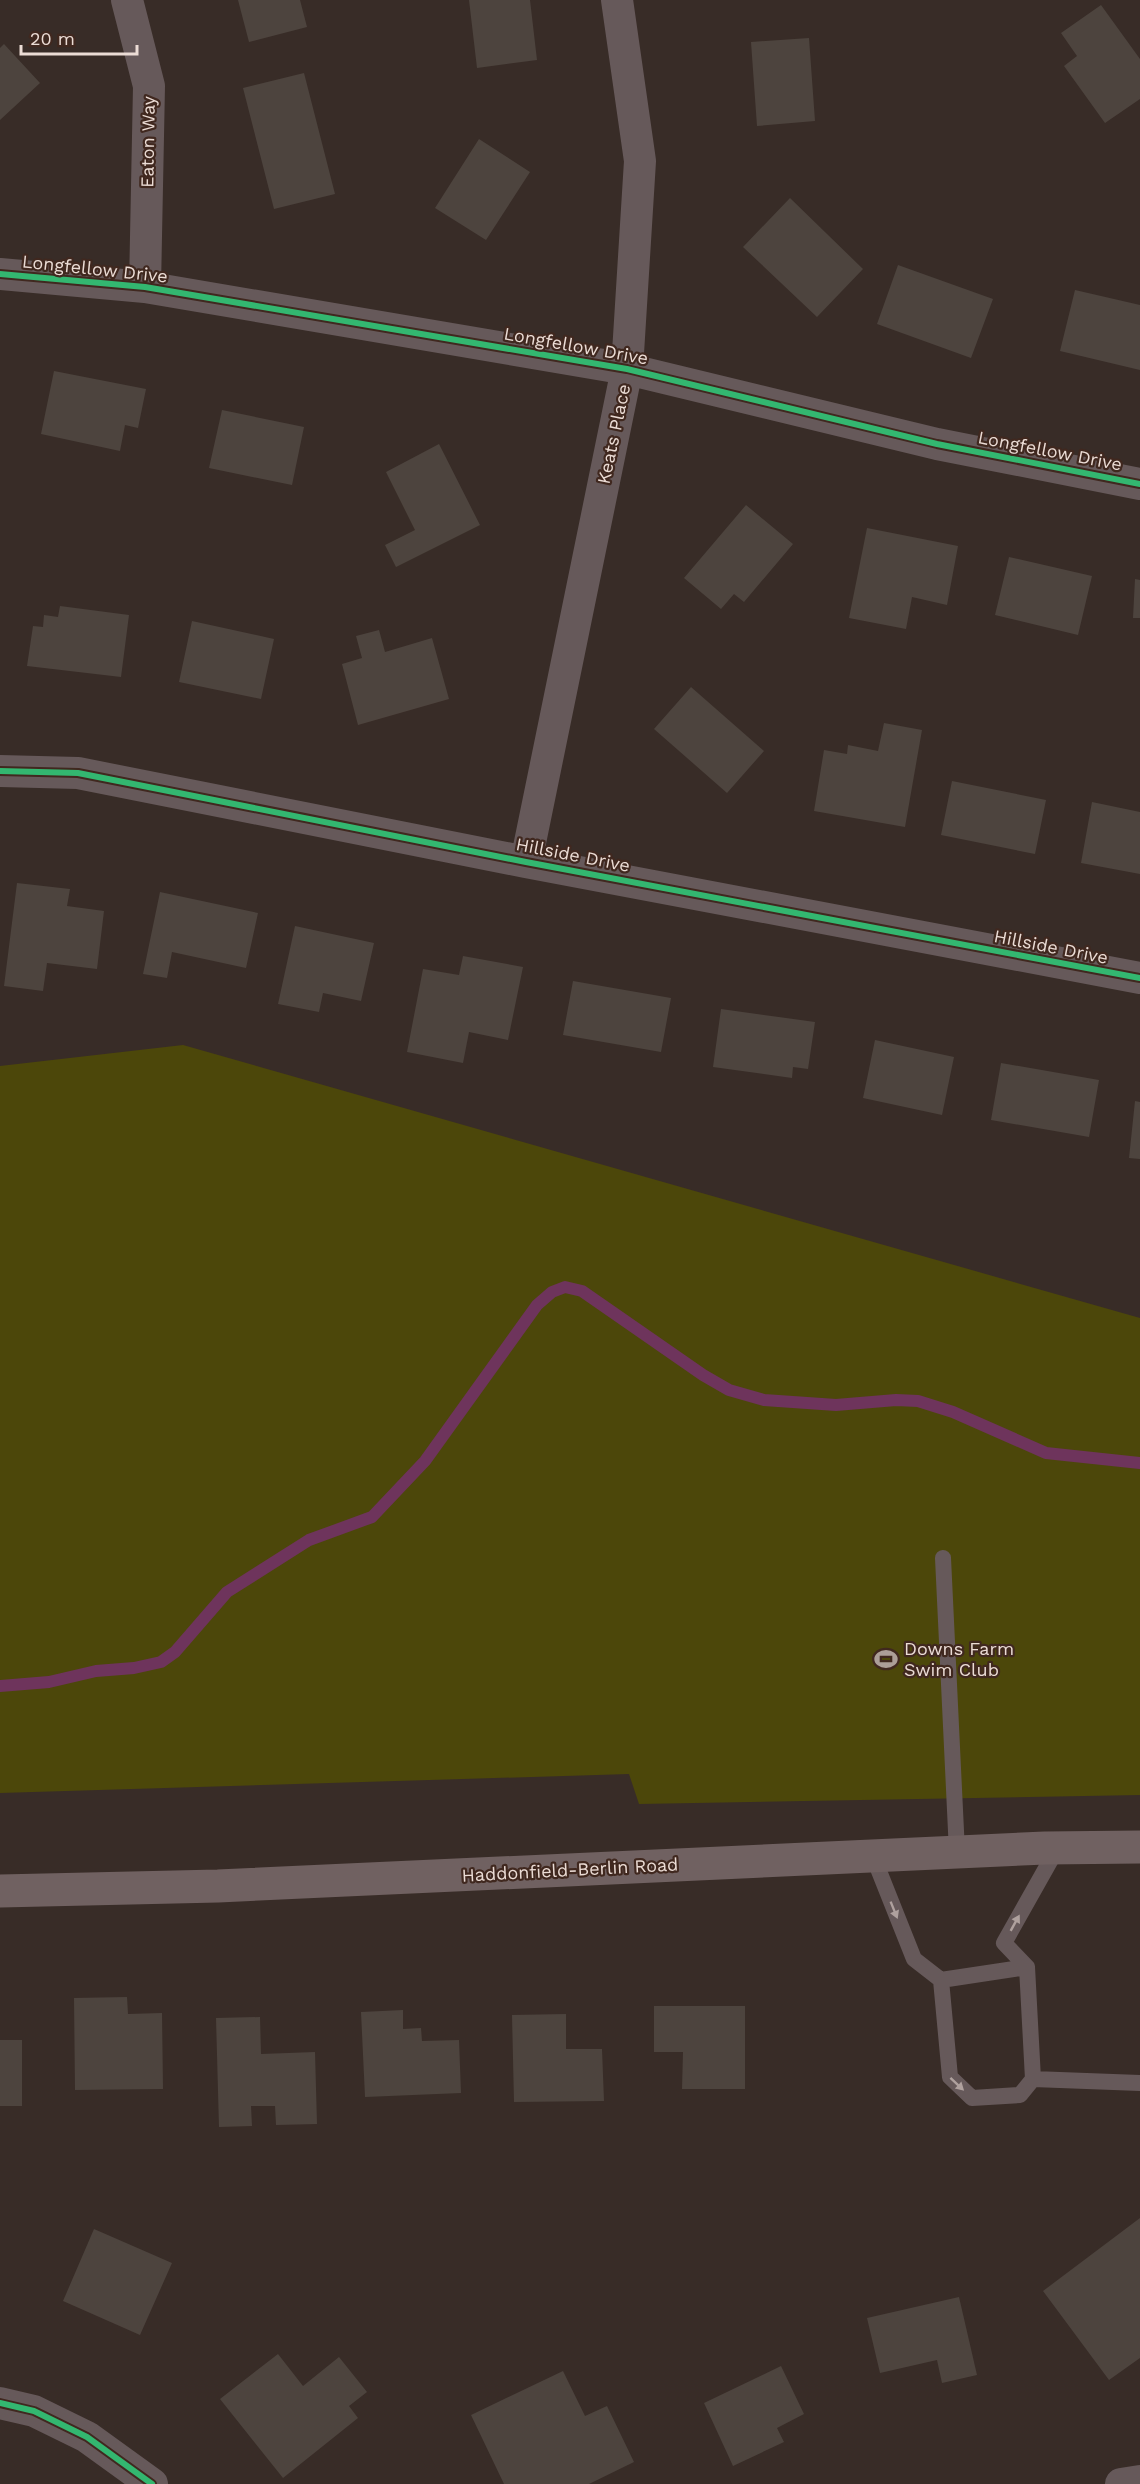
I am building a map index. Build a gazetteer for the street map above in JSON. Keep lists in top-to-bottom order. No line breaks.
{"streets":{"main road":["Haddonfield-Berlin Road"],"street":["Eaton Way","Longfellow Drive","Keats Place","Hillside Drive"]},"crossings":[["Eaton Way","Longfellow Drive"],["Longfellow Drive","Keats Place"],["Keats Place","Hillside Drive"]],"places":{"sports":["Downs Farm Swim Club"]},"scale_bar":"20 m"}
